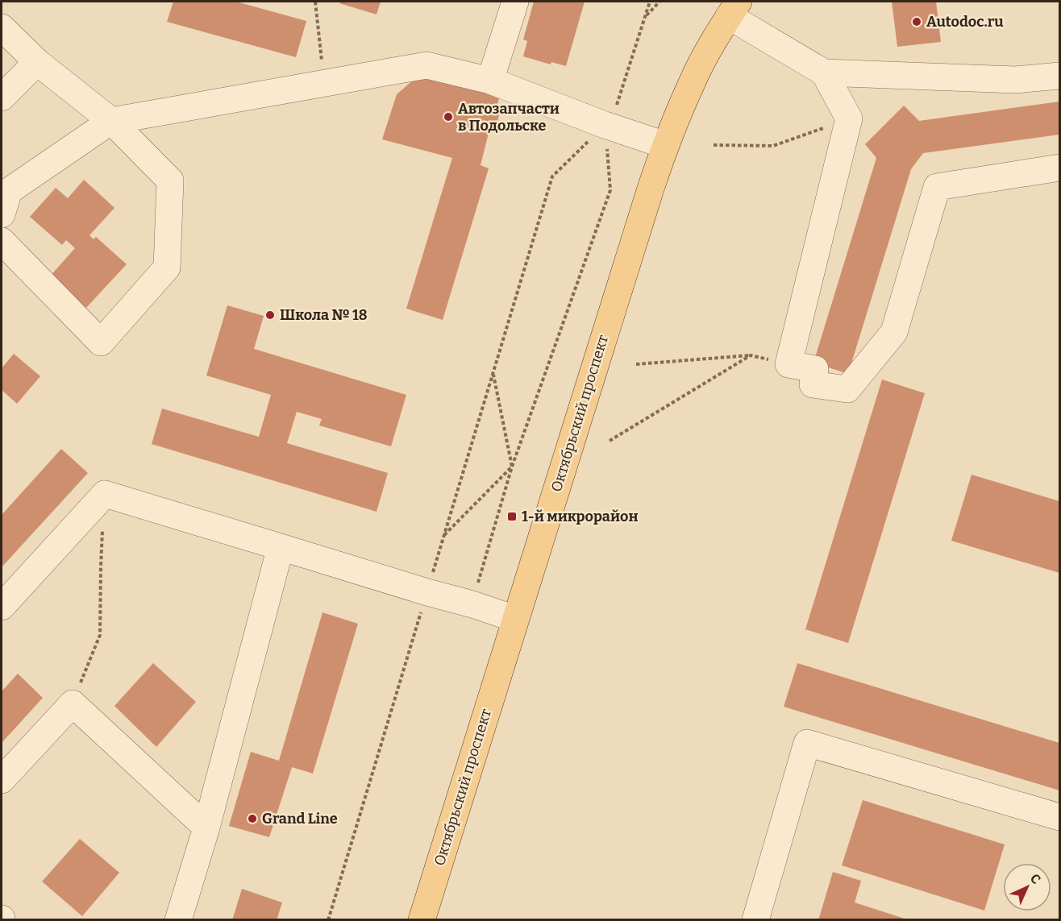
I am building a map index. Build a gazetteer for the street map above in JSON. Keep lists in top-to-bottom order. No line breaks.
{"streets":{"main road":["Октябрьский проспект"]},"places":{"other":["Autodoc.ru","Автозапчасти в Подольске","Школа № 18","Grand Line"],"transit":["1-й микрорайон"]},"north":"top right"}
